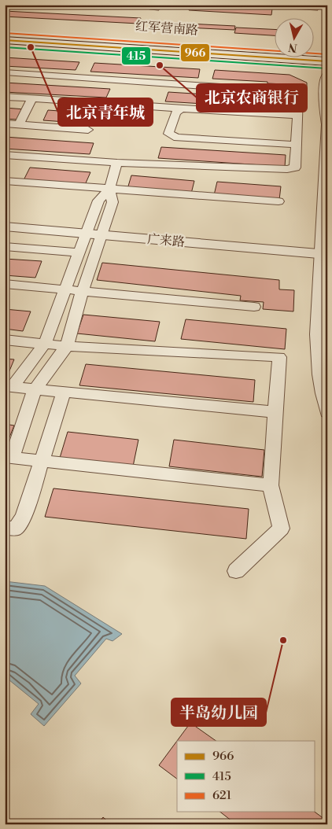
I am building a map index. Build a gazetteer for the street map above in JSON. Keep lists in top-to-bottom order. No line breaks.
{"streets":{"main road":["红军营南路"],"street":["广来路"]},"places":["北京青年城","北京农商银行","半岛幼儿园"],"lines":["transit line 621","transit line 966","transit line 415"],"legend":["966","415","621"],"north":"bottom"}
